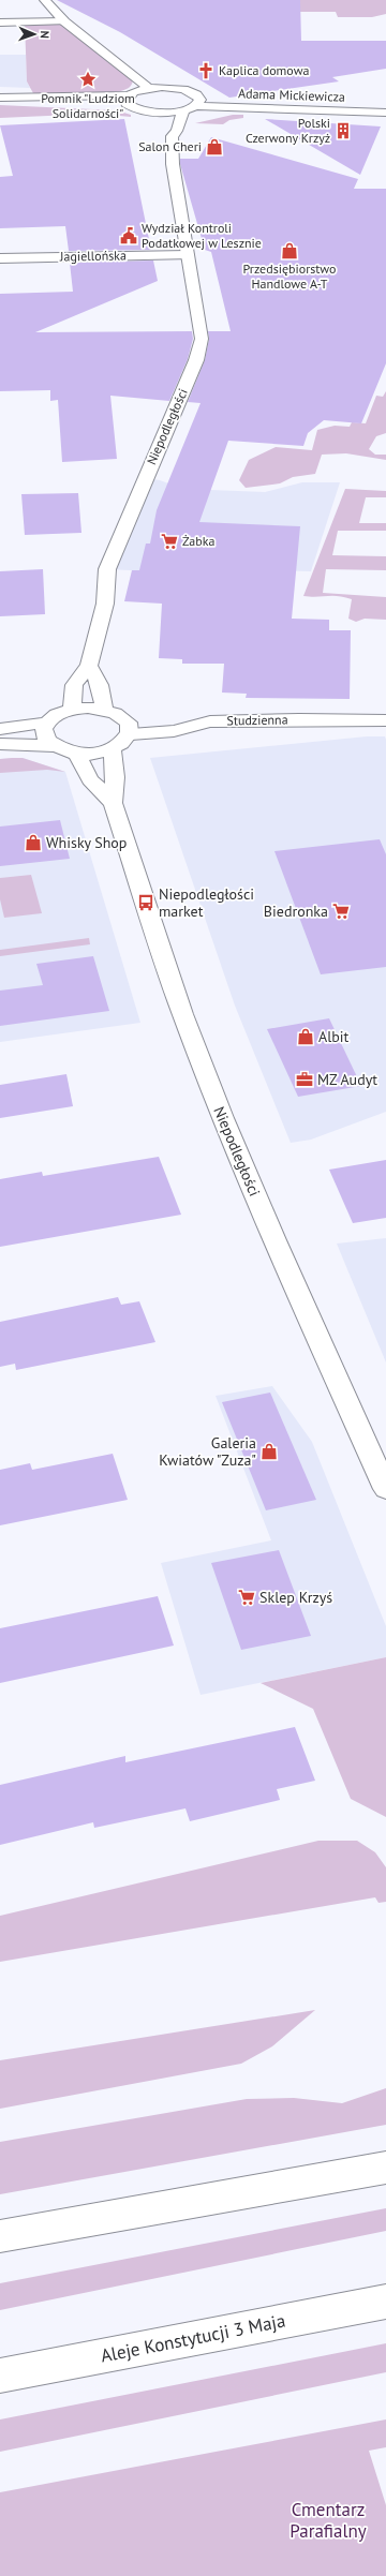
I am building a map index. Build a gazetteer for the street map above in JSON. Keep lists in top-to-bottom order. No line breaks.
{"streets":{"street":["Adama Mickiewicza","Jagiellońska","Niepodległości","Studzienna","Aleje Konstytucji 3 Maja"]},"crossings":[["Jagiellońska","Niepodległości"]],"parks":["Cmentarz Parafialny"],"places":{"church":["Kaplica domowa"],"place":["Pomnik \"Ludziom Solidarności\""],"building":["Polski Czerwony Krzyż"],"shop":["Salon Cheri","Przedsiębiorstwo Handlowe A-T","Whisky Shop","Albit","Galeria Kwiatów \"Zuza\""],"public building":["Wydział Kontroli Podatkowej w Lesznie"],"supermarket":["Żabka","Biedronka","Sklep Krzyś"],"bus stop":["Niepodległości market"],"office":["MZ Audyt"]},"north":"right"}
